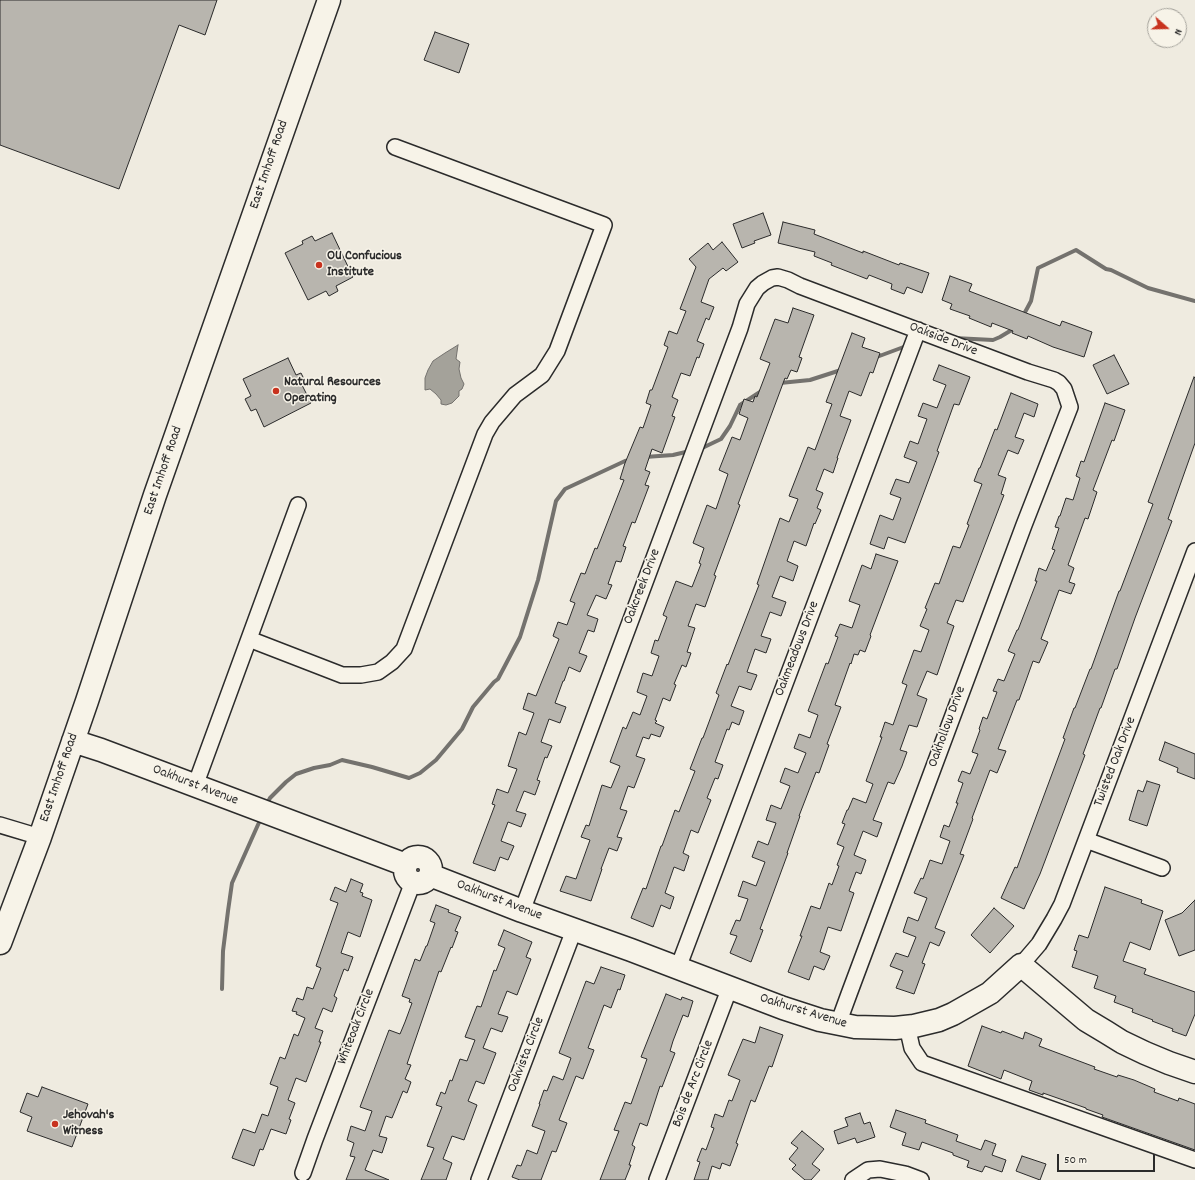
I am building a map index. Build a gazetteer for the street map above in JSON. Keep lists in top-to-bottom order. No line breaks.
{"streets":{"street":["East Imhoff Road","Oakside Drive","Oakcreek Drive","Oakmeadows Drive","Oakhollow Drive","Twisted Oak Drive","Oakhurst Avenue","Whiteoak Circle","Oakvista Circle","Bois de Arc Circle"]},"crossings":[["East Imhoff Road","Oakhurst Avenue"],["Oakside Drive","Oakcreek Drive"],["Oakside Drive","Oakmeadows Drive"],["Oakside Drive","Oakhollow Drive"],["Oakcreek Drive","Oakhurst Avenue"],["Oakmeadows Drive","Oakhurst Avenue"],["Oakhollow Drive","Oakhurst Avenue"],["Twisted Oak Drive","Oakhurst Avenue"],["Oakhurst Avenue","Whiteoak Circle"],["Oakhurst Avenue","Oakvista Circle"],["Oakhurst Avenue","Bois de Arc Circle"]],"places":["OU Confucious Institute","Natural Resources Operating","Jehovah's Witness"],"scale_bar":"50 m","north":"right"}
